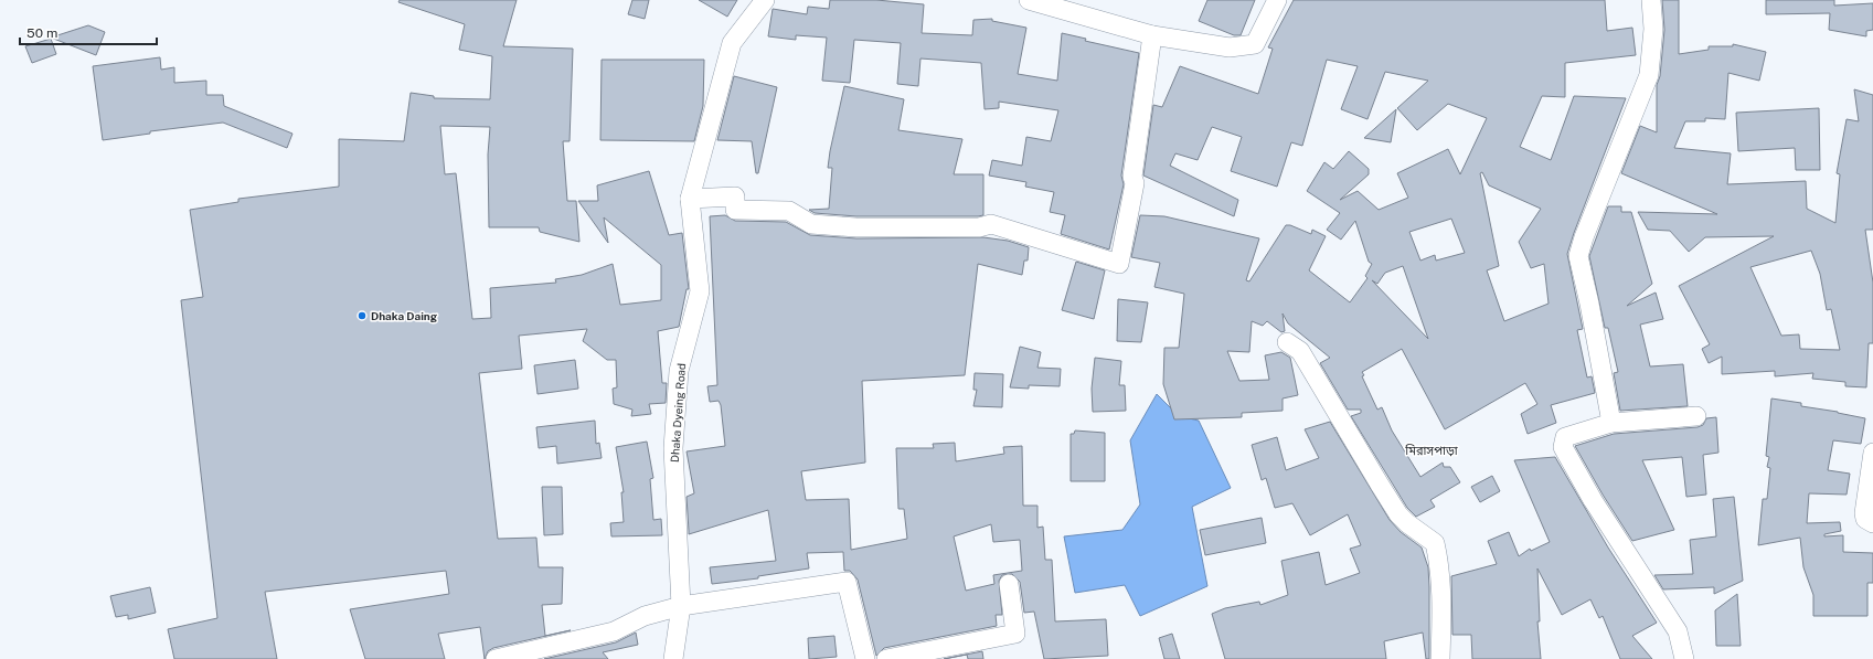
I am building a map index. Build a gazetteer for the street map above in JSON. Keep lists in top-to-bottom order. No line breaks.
{"streets":{"street":["Dhaka Dyeing Road"]},"districts":["মিরাসপাড়া"],"places":["Dhaka Daing"],"scale_bar":"50 m"}
